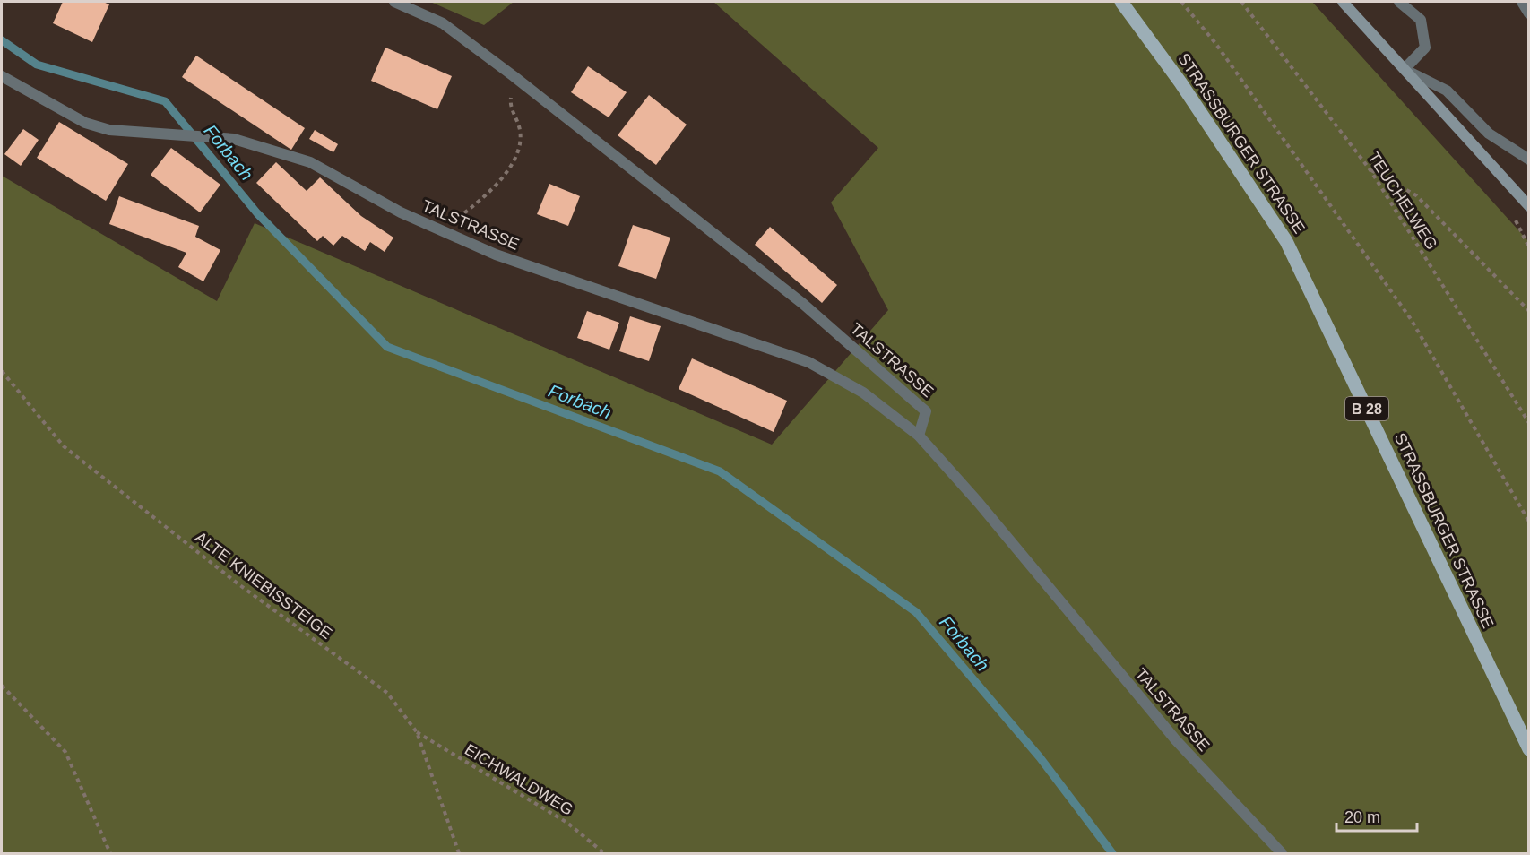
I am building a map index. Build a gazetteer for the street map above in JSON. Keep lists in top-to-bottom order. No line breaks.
{"streets":{"main road":["STRASSBURGER STRASSE","B 28"],"street":["TALSTRASSE"],"path":["TEUCHELWEG","ALTE KNIEBISSTEIGE","EICHWALDWEG"]},"crossings":[["ALTE KNIEBISSTEIGE","EICHWALDWEG"]],"water":["Forbach"],"scale_bar":"20 m"}
